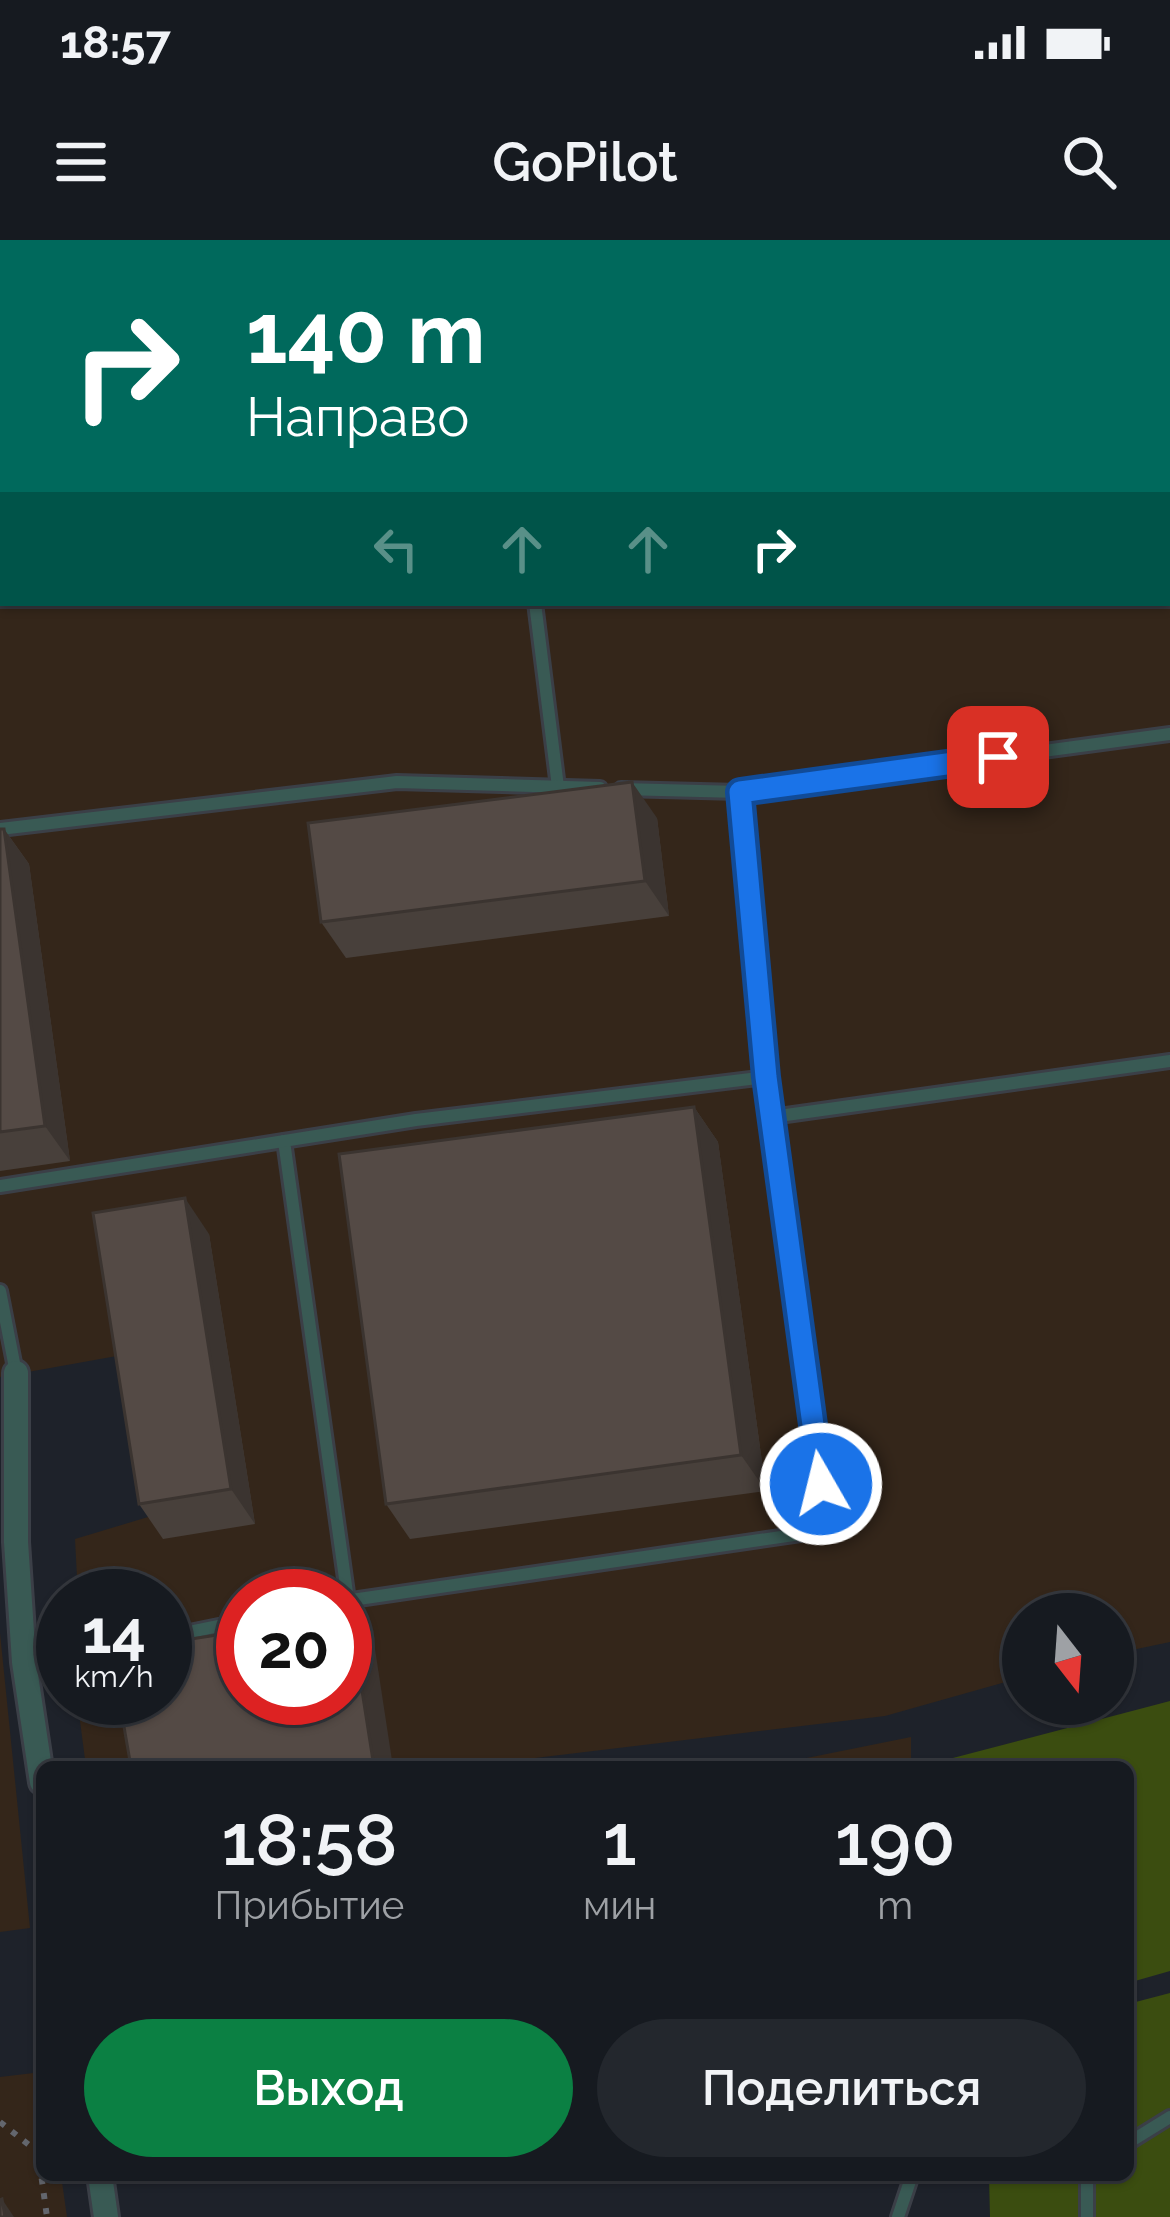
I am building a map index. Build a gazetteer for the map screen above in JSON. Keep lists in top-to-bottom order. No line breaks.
{"north":"bottom","page":{"status":"18:57","header":"GoPilot","turn":["140 m","Направо"],"speed":"14 km/h","limit":"20","eta":["18:58","Прибытие","1","мин","190","m"],"buttons":["Выход","Поделиться"]}}
